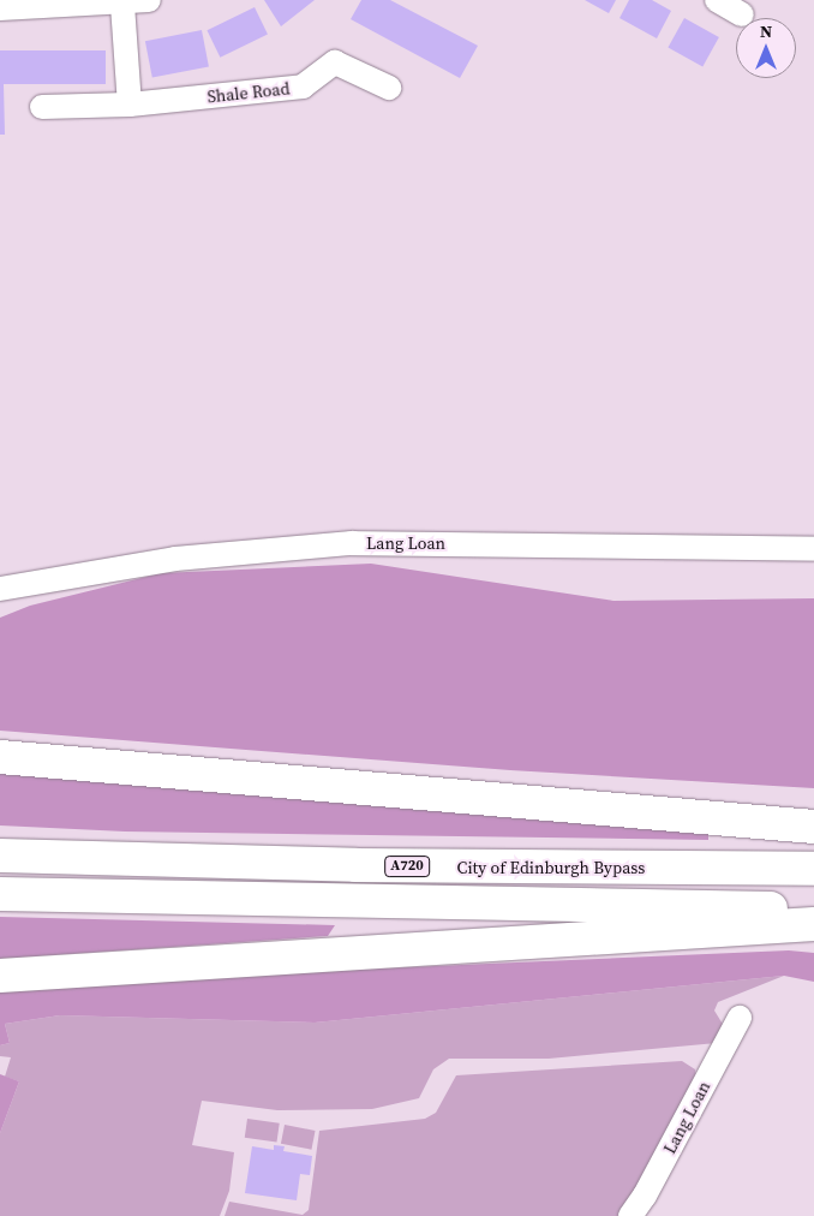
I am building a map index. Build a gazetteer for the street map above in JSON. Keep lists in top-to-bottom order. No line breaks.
{"streets":{"highway":["A720","City of Edinburgh Bypass"],"street":["Shale Road","Lang Loan"]},"north":"top"}
